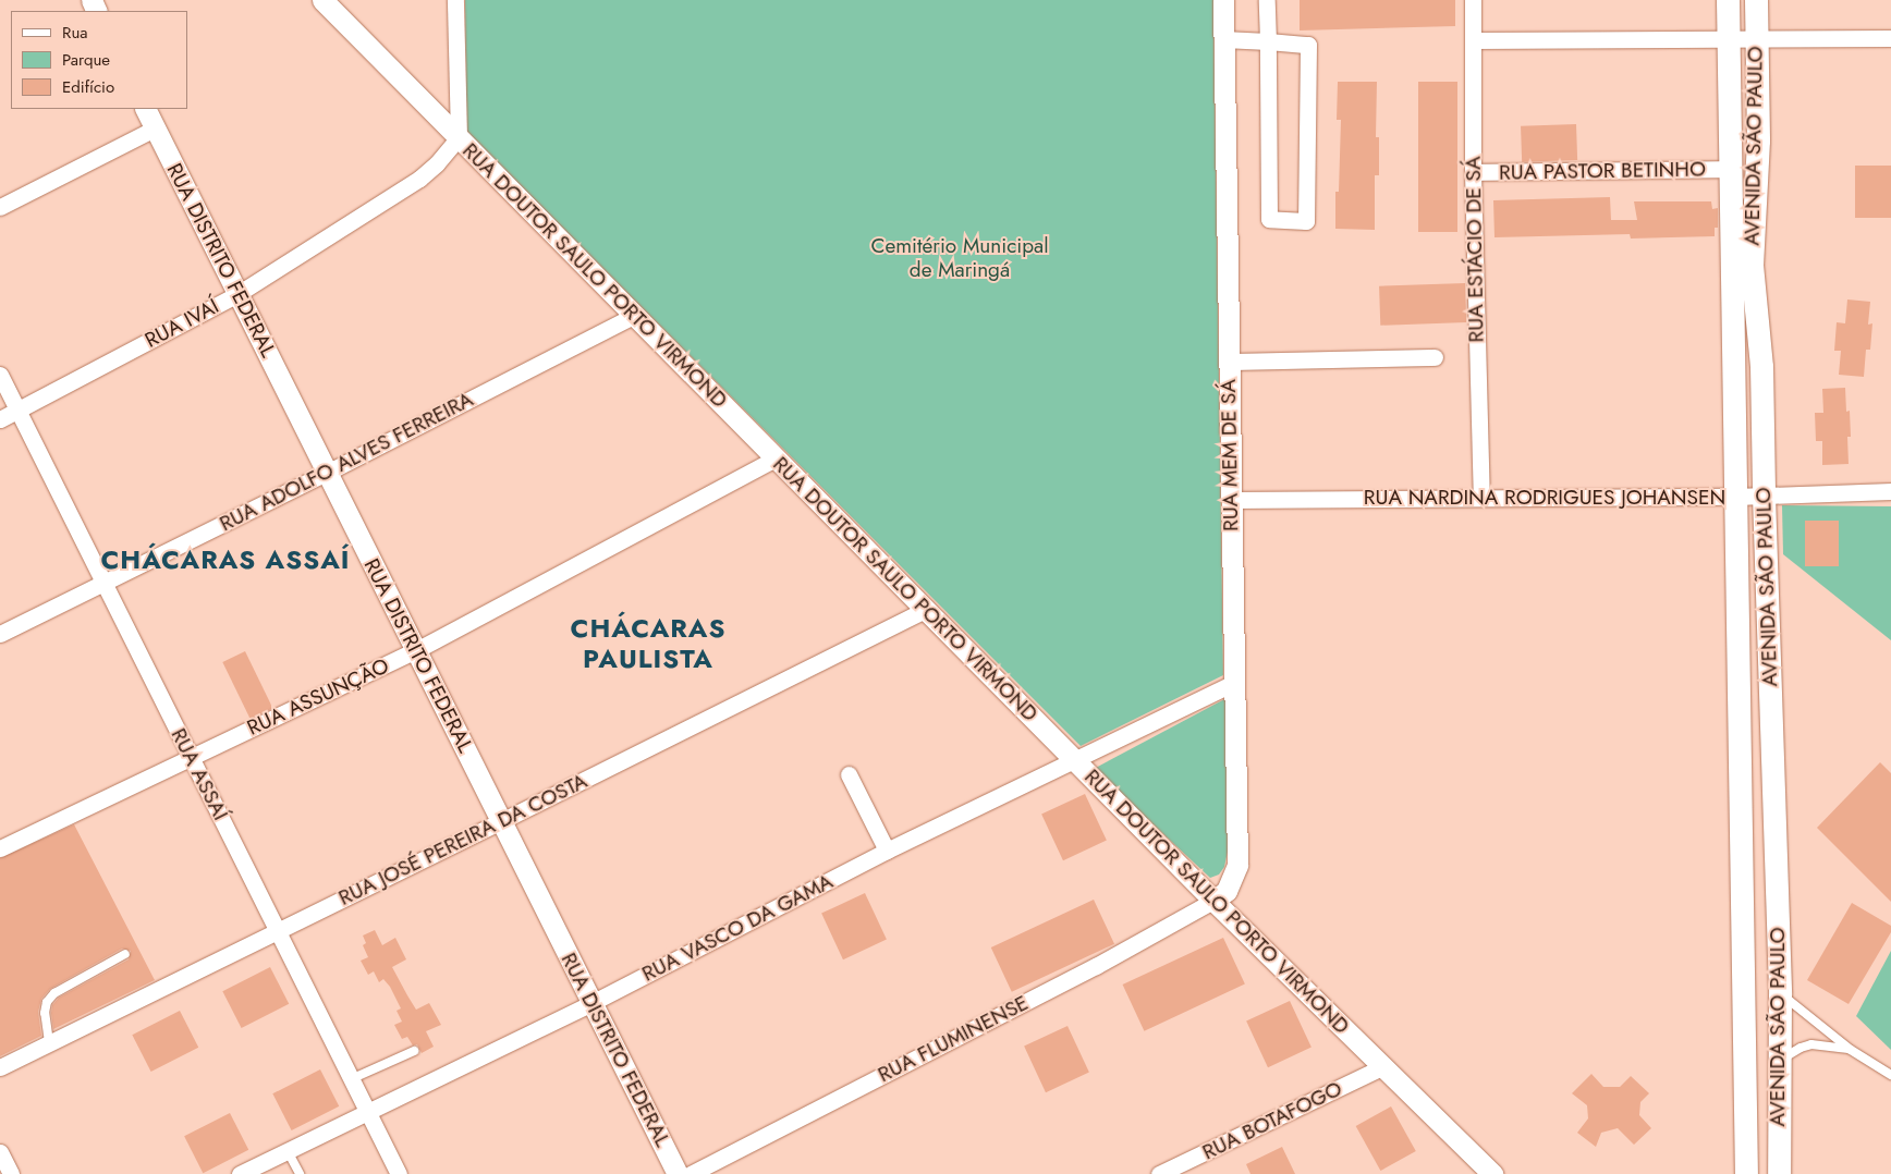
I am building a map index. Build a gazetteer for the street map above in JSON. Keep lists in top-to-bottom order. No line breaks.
{"streets":{"main road":["AVENIDA SÃO PAULO"],"street":["RUA PASTOR BETINHO","RUA ESTÁCIO DE SÁ","RUA DISTRITO FEDERAL","RUA DOUTOR SAULO PORTO VIRMOND","RUA IVAÍ","RUA MEM DE SÁ","RUA ADOLFO ALVES FERREIRA","RUA NARDINA RODRIGUES JOHANSEN","RUA ASSUNÇÃO","RUA ASSAÍ","RUA JOSÉ PEREIRA DA COSTA","RUA VASCO DA GAMA","RUA FLUMINENSE","RUA BOTAFOGO"]},"crossings":[["AVENIDA SÃO PAULO","RUA PASTOR BETINHO"],["AVENIDA SÃO PAULO","RUA NARDINA RODRIGUES JOHANSEN"],["RUA PASTOR BETINHO","RUA ESTÁCIO DE SÁ"],["RUA ESTÁCIO DE SÁ","RUA NARDINA RODRIGUES JOHANSEN"],["RUA DISTRITO FEDERAL","RUA IVAÍ"],["RUA DISTRITO FEDERAL","RUA ADOLFO ALVES FERREIRA"],["RUA DISTRITO FEDERAL","RUA ASSUNÇÃO"],["RUA DISTRITO FEDERAL","RUA JOSÉ PEREIRA DA COSTA"],["RUA DISTRITO FEDERAL","RUA VASCO DA GAMA"],["RUA DOUTOR SAULO PORTO VIRMOND","RUA IVAÍ"],["RUA DOUTOR SAULO PORTO VIRMOND","RUA MEM DE SÁ"],["RUA DOUTOR SAULO PORTO VIRMOND","RUA ADOLFO ALVES FERREIRA"],["RUA DOUTOR SAULO PORTO VIRMOND","RUA ASSUNÇÃO"],["RUA DOUTOR SAULO PORTO VIRMOND","RUA JOSÉ PEREIRA DA COSTA"],["RUA DOUTOR SAULO PORTO VIRMOND","RUA VASCO DA GAMA"],["RUA DOUTOR SAULO PORTO VIRMOND","RUA FLUMINENSE"],["RUA DOUTOR SAULO PORTO VIRMOND","RUA BOTAFOGO"],["RUA IVAÍ","RUA ASSAÍ"],["RUA MEM DE SÁ","RUA NARDINA RODRIGUES JOHANSEN"],["RUA MEM DE SÁ","RUA VASCO DA GAMA"],["RUA MEM DE SÁ","RUA FLUMINENSE"],["RUA ADOLFO ALVES FERREIRA","RUA ASSAÍ"],["RUA ASSUNÇÃO","RUA ASSAÍ"],["RUA ASSAÍ","RUA JOSÉ PEREIRA DA COSTA"],["RUA ASSAÍ","RUA VASCO DA GAMA"]],"districts":["CHÁCARAS ASSAÍ","CHÁCARAS PAULISTA"],"parks":["Cemitério Municipal de Maringá"],"legend":["Rua","Parque","Edifício"]}
